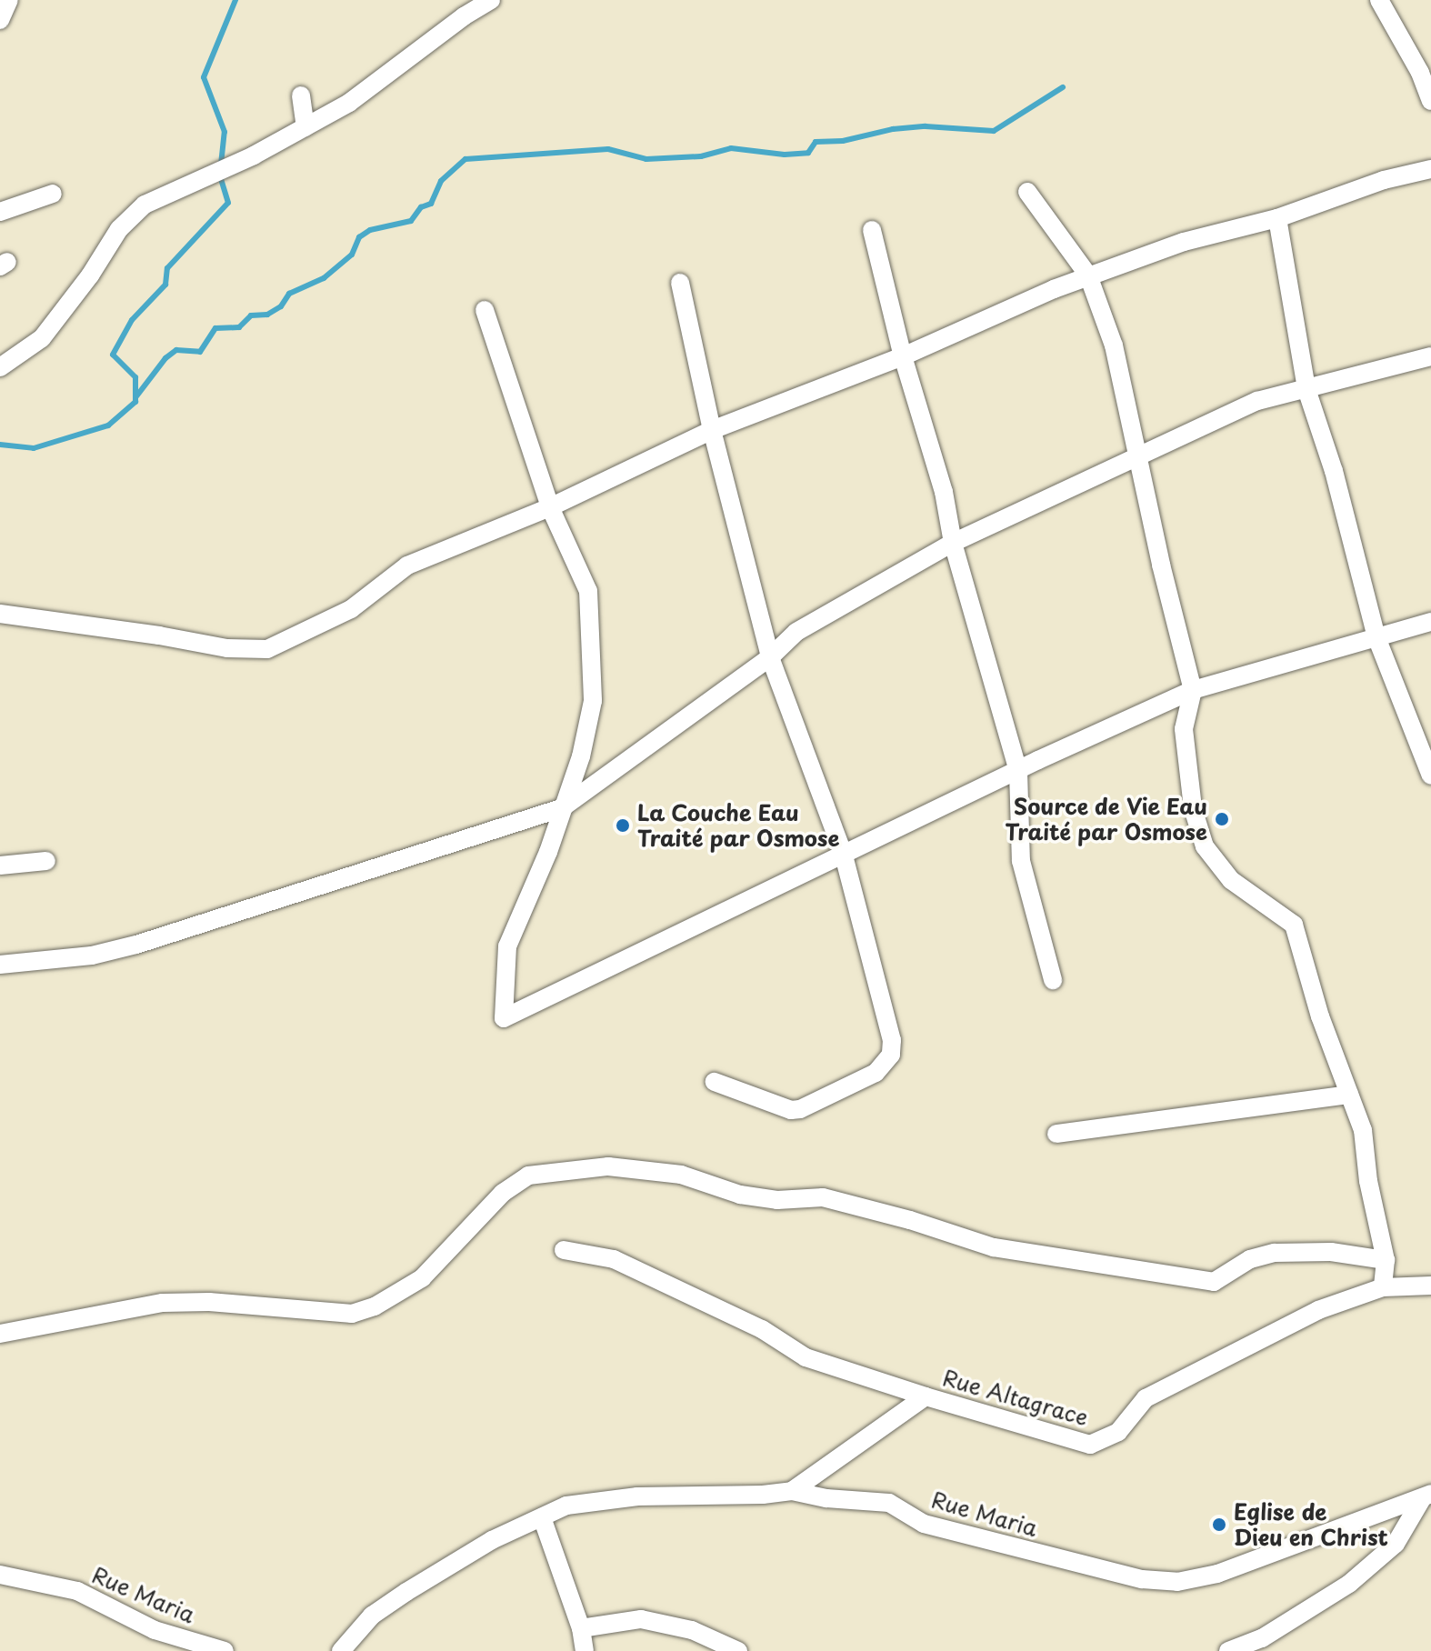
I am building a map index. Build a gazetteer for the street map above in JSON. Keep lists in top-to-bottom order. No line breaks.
{"streets":{"street":["Rue Altagrace","Rue Maria"]},"crossings":[["Rue Altagrace","Rue Maria"]],"places":["Source de Vie Eau Traité par Osmose","La Couche Eau Traité par Osmose","Eglise de Dieu en Christ"]}
